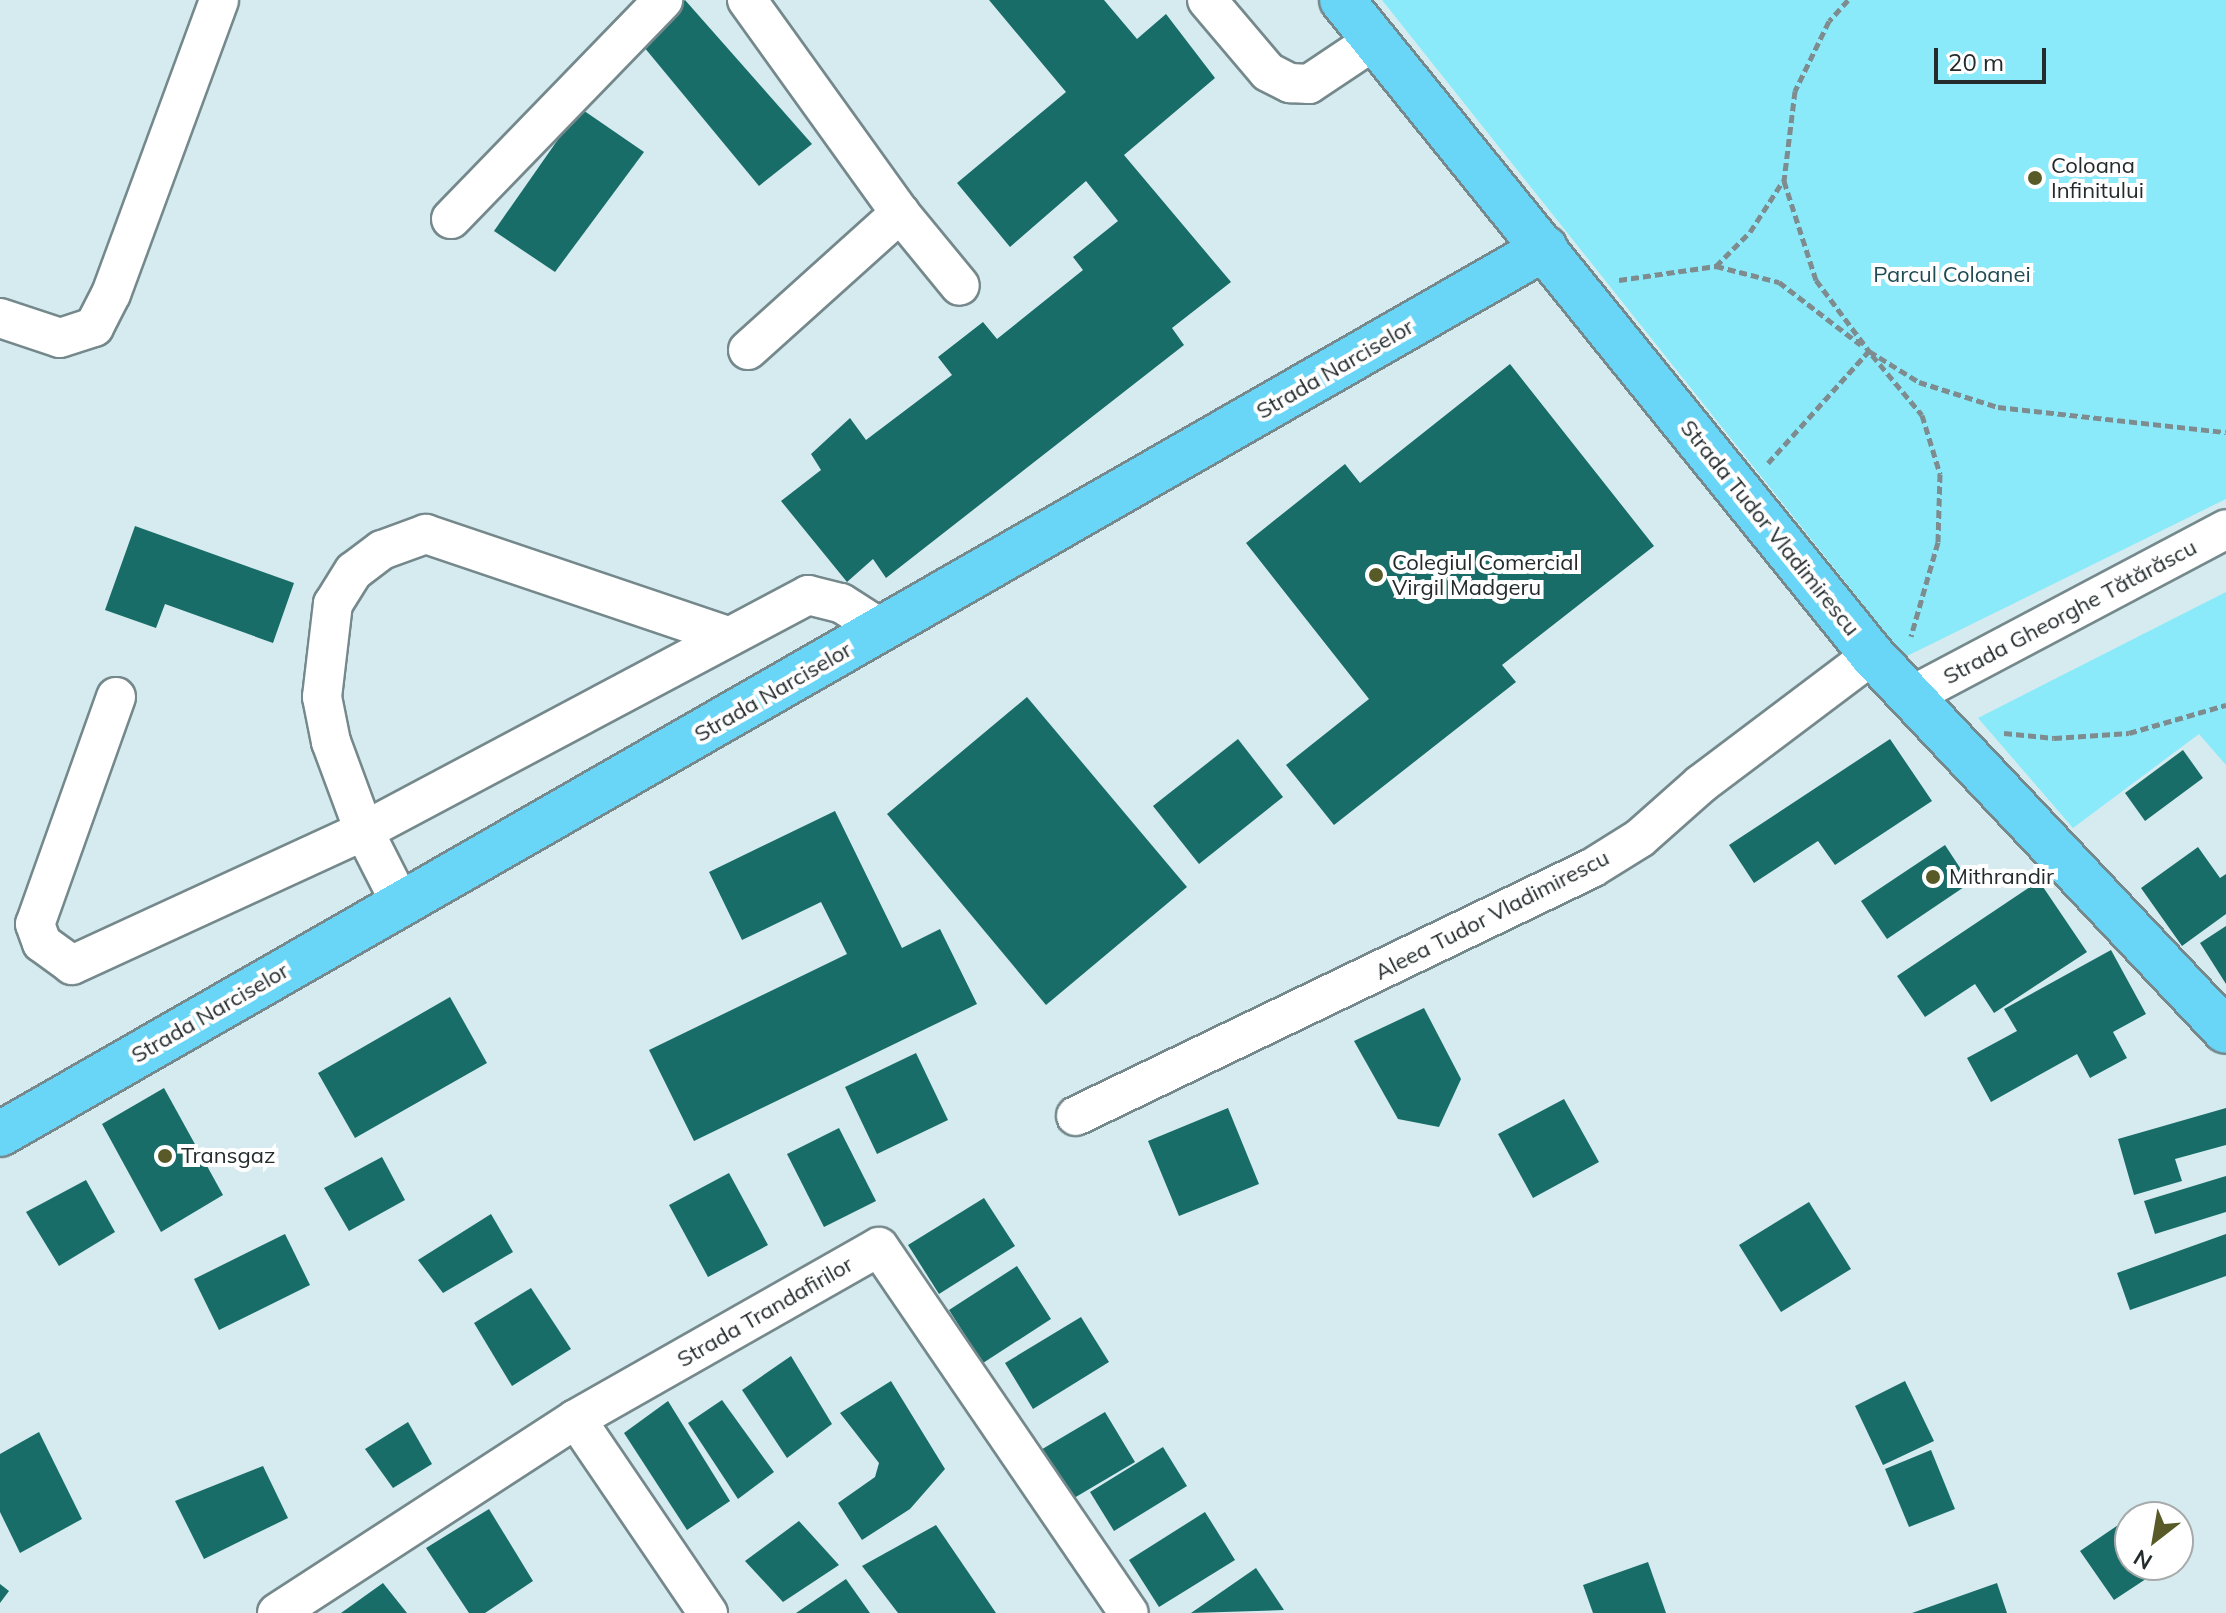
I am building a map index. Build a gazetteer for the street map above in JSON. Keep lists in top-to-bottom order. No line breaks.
{"streets":{"main road":["Strada Narciselor","Strada Tudor Vladimirescu"],"street":["Strada Gheorghe Tătărăscu","Aleea Tudor Vladimirescu","Strada Trandafirilor"]},"crossings":[["Strada Narciselor","Strada Tudor Vladimirescu"],["Strada Tudor Vladimirescu","Strada Gheorghe Tătărăscu"],["Strada Tudor Vladimirescu","Aleea Tudor Vladimirescu"],["Strada Gheorghe Tătărăscu","Aleea Tudor Vladimirescu"]],"parks":["Parcul Coloanei"],"places":["Coloana Infinitului","Colegiul Comercial Virgil Madgeru","Mithrandir","Transgaz"],"scale_bar":"20 m","north":"bottom left"}
